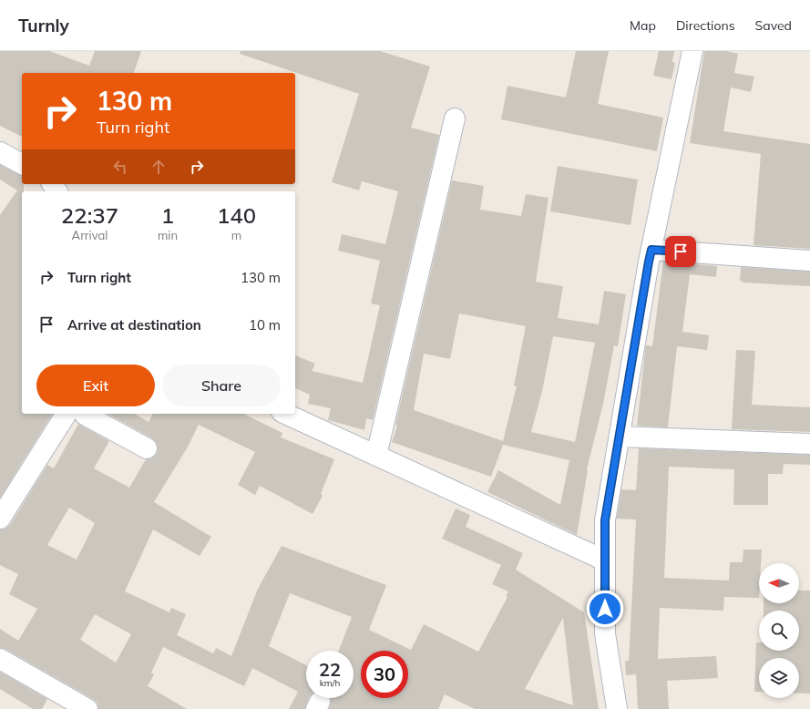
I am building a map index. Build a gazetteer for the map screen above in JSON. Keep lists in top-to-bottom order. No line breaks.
{"north":"left","page":{"header":"Turnly","nav":["Map","Directions","Saved"],"turn":["130 m","Turn right"],"eta":["22:37","Arrival","1","min","140","m"],"list":[{"name":"Turn right","value":"130 m"},{"name":"Arrive at destination","value":"10 m"}],"buttons":["Exit","Share"],"speed":"22 km/h","limit":"30"}}
